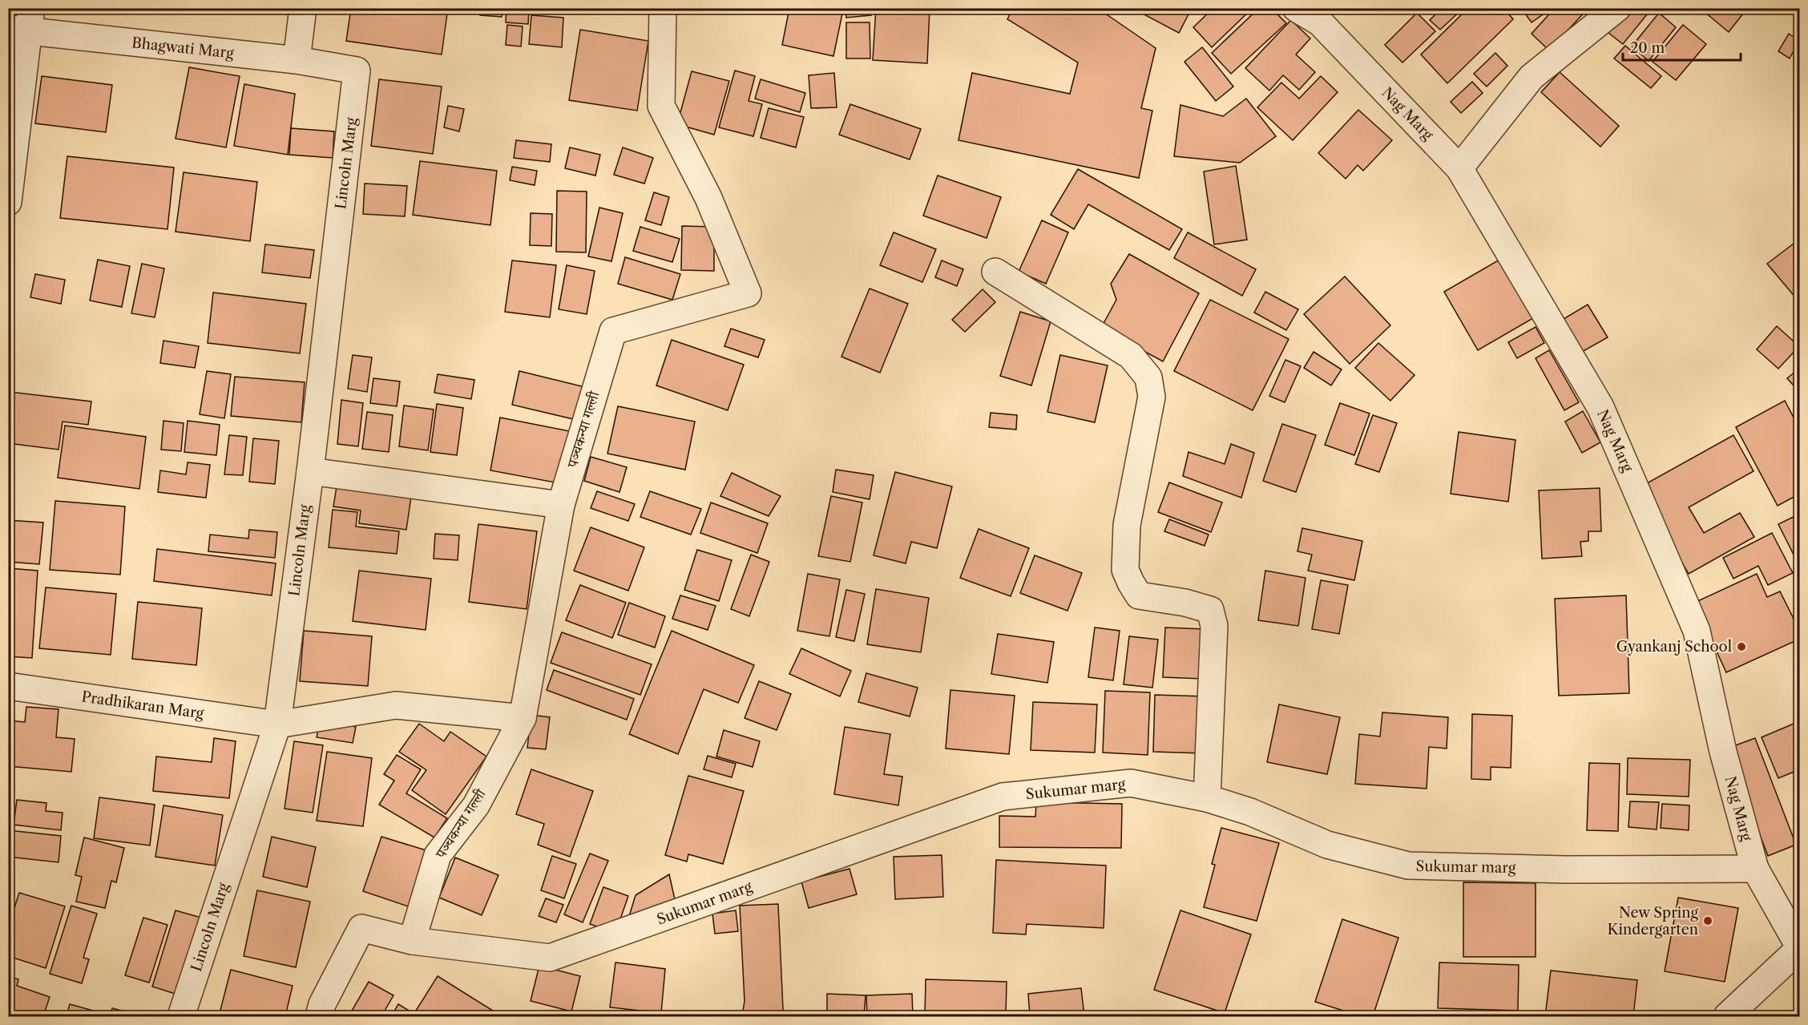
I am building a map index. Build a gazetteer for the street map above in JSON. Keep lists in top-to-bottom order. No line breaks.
{"streets":{"street":["Bhagwati Marg","Nag Marg","Lincoln Marg","पञ्चकन्या गल्ली","Pradhikaran Marg","Sukumar marg"]},"crossings":[["Bhagwati Marg","Lincoln Marg"],["Nag Marg","Sukumar marg"],["Lincoln Marg","Pradhikaran Marg"],["पञ्चकन्या गल्ली","Pradhikaran Marg"],["पञ्चकन्या गल्ली","Sukumar marg"]],"places":["Gyankanj School","New Spring Kindergarten"],"scale_bar":"20 m"}
